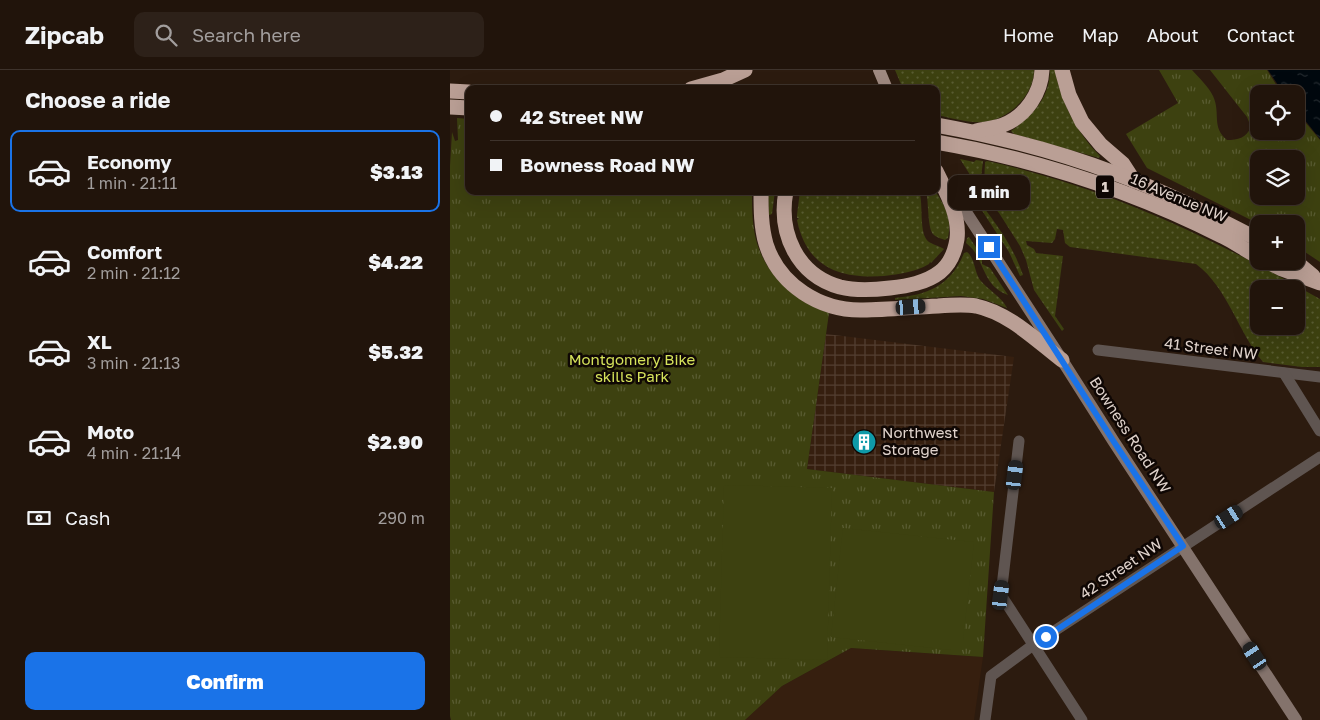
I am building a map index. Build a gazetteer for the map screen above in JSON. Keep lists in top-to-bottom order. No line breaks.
{"streets":{"highway":["1","16 Avenue NW"],"street":["41 Street NW","Bowness Road NW","42 Street NW"]},"crossings":[["Bowness Road NW","42 Street NW"]],"parks":["Montgomery Bike skills Park"],"places":{"building":["Northwest Storage"]},"page":{"header":"Zipcab","search":"Search here","nav":["Home","Map","About","Contact"],"heading":"Choose a ride","map_buttons":["+","−"],"banner":["42 Street NW","Bowness Road NW"],"list":[{"name":"Economy","note":"1 min · 21:11","value":"$3.13"},{"name":"Comfort","note":"2 min · 21:12","value":"$4.22"},{"name":"XL","note":"3 min · 21:13","value":"$5.32"},{"name":"Moto","note":"4 min · 21:14","value":"$2.90"}],"bubble":"1 min","pay":["Cash","290 m"],"buttons":"Confirm"}}
